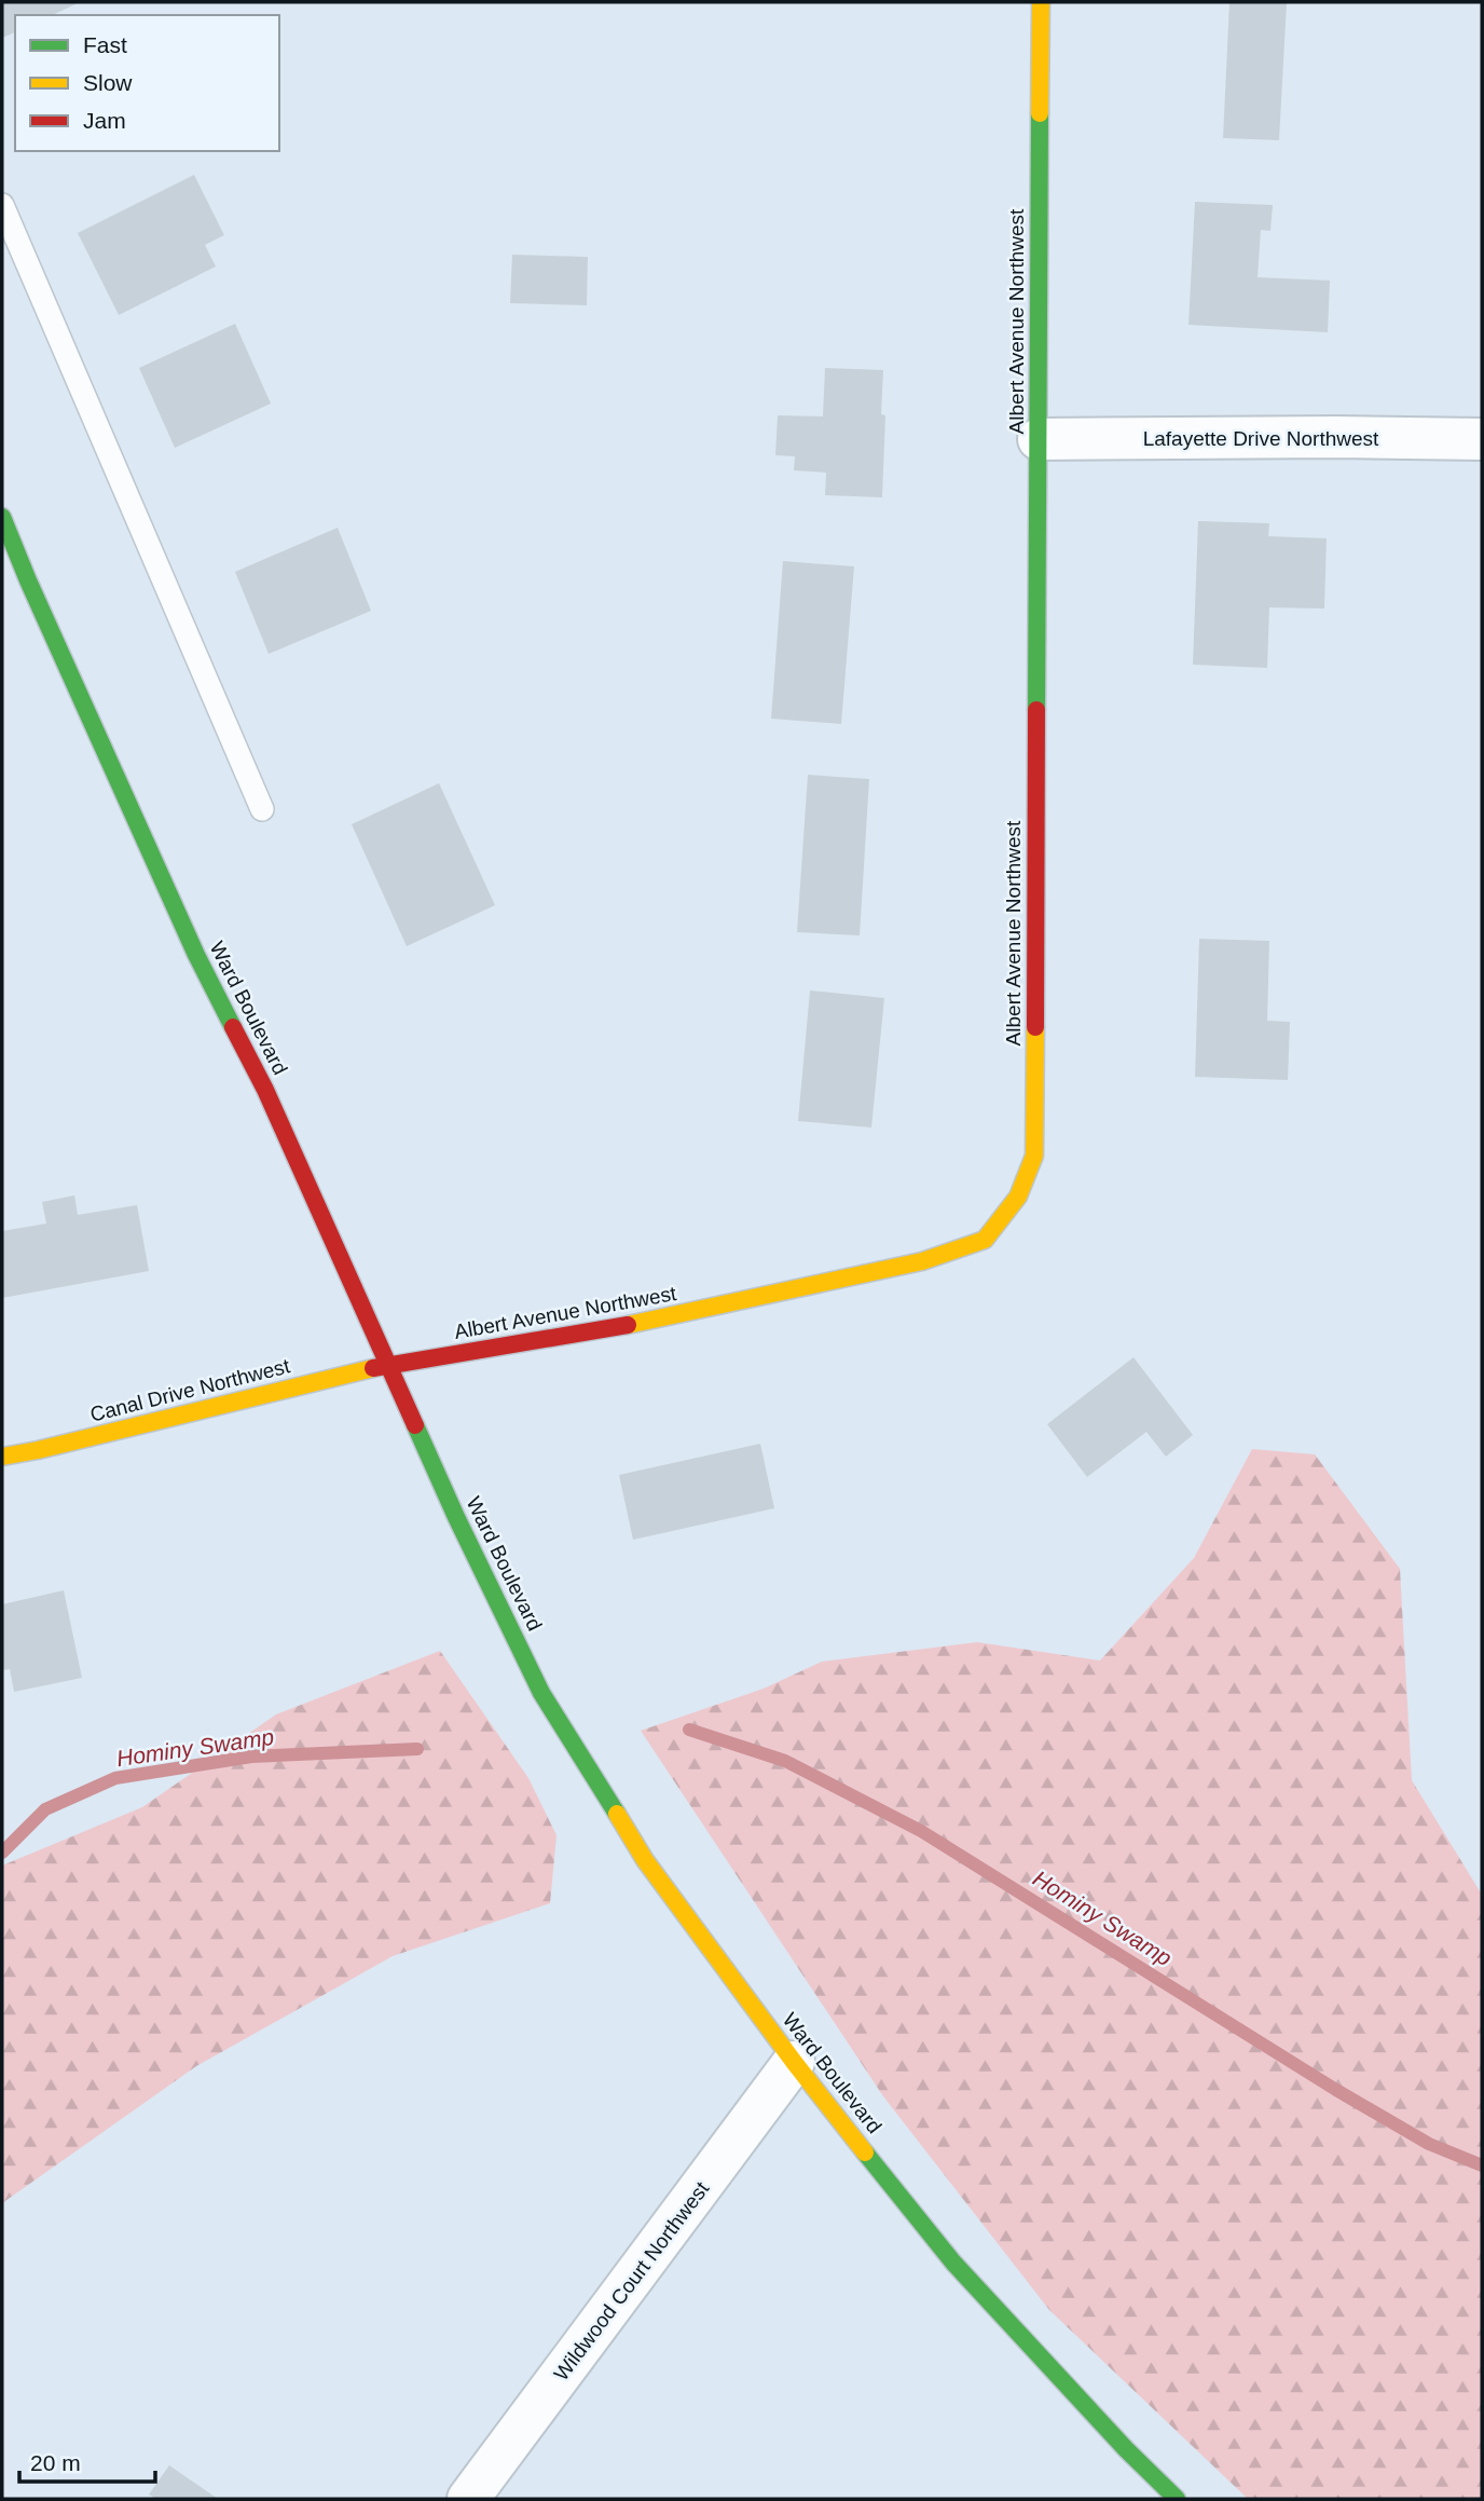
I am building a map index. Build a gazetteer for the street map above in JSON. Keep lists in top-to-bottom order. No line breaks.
{"streets":{"main road":["Albert Avenue Northwest","Ward Boulevard","Canal Drive Northwest"],"street":["Lafayette Drive Northwest","Wildwood Court Northwest"]},"crossings":[["Albert Avenue Northwest","Lafayette Drive Northwest"],["Albert Avenue Northwest","Ward Boulevard"],["Albert Avenue Northwest","Canal Drive Northwest"],["Ward Boulevard","Canal Drive Northwest"],["Ward Boulevard","Wildwood Court Northwest"]],"water":["Hominy Swamp"],"legend":["Fast","Slow","Jam"],"scale_bar":"20 m"}
